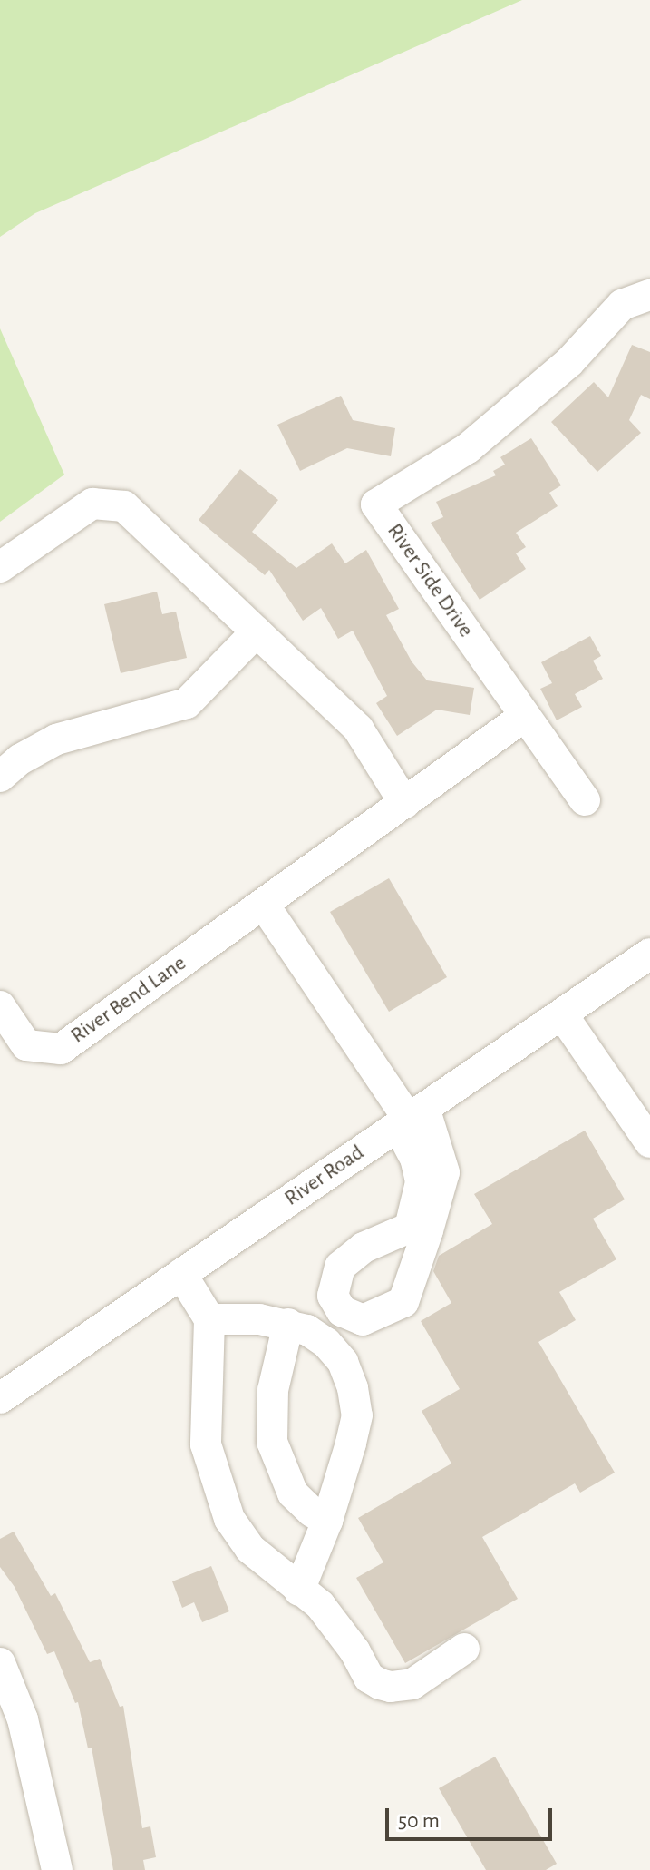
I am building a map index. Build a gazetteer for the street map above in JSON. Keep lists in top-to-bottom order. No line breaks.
{"streets":{"street":["River Side Drive","River Bend Lane","River Road"]},"crossings":[["River Side Drive","River Bend Lane"]],"scale_bar":"50 m"}
